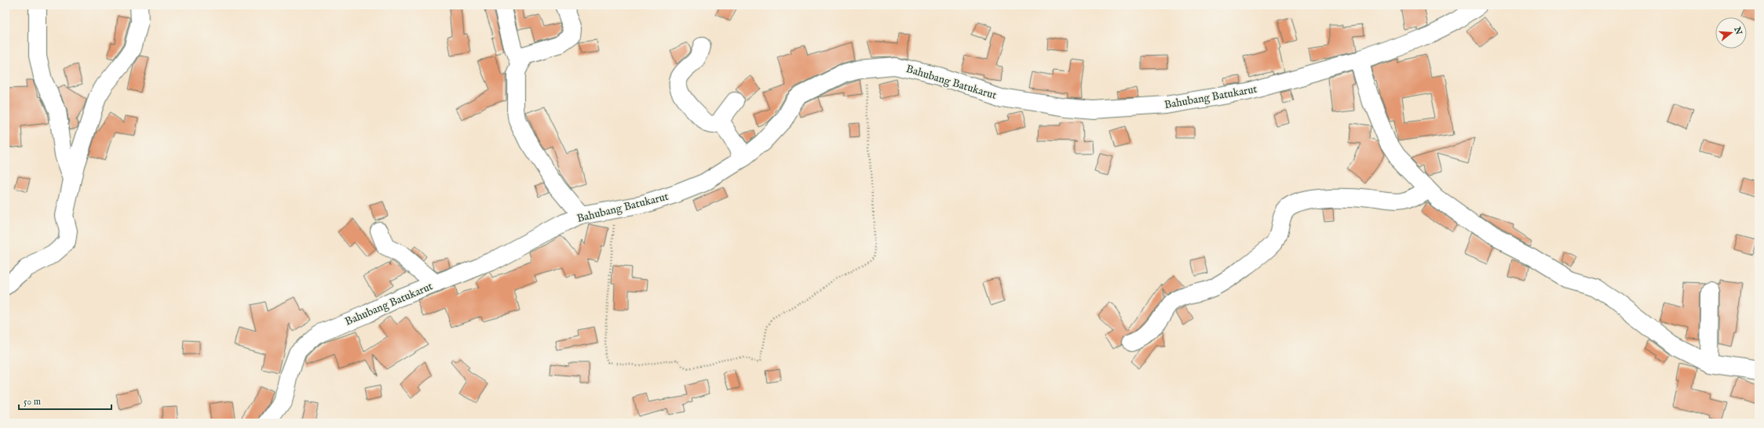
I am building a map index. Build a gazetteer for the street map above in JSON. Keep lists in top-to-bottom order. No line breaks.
{"streets":{"street":["Bahubang Batukarut"]},"scale_bar":"50 m","north":"right"}
